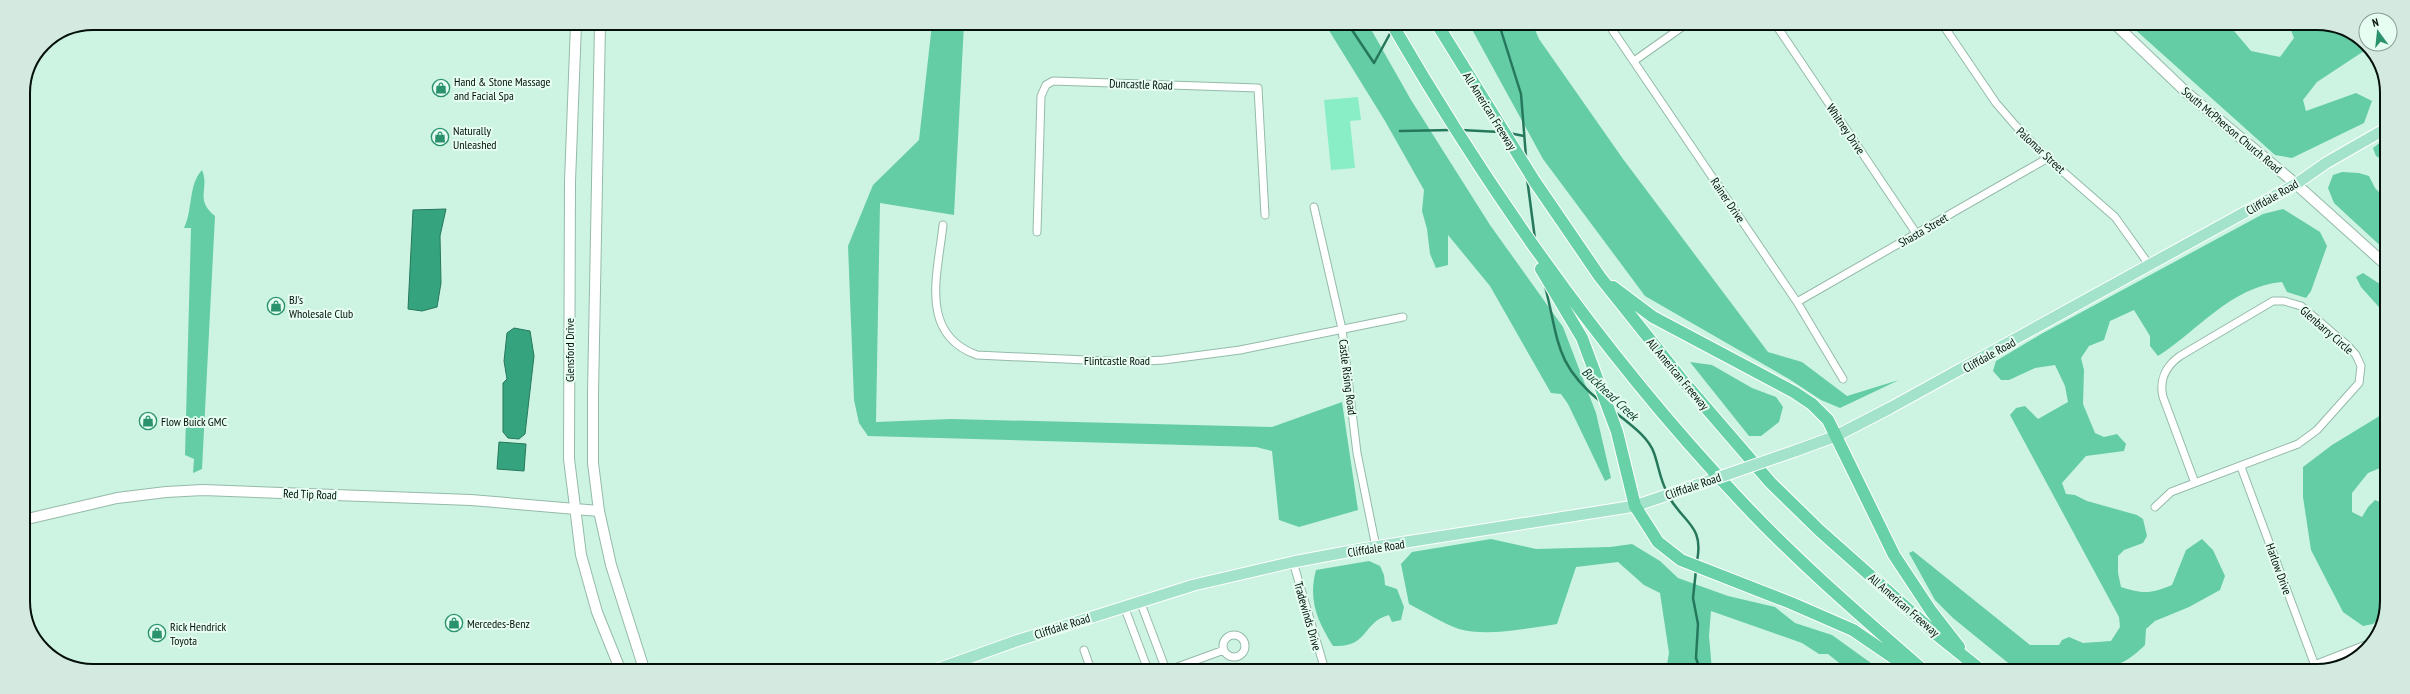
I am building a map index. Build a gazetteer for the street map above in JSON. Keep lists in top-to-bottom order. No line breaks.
{"streets":{"highway":["All American Freeway"],"main road":["South McPherson Church Road","Cliffdale Road","Glensford Drive","Red Tip Road"],"street":["Duncastle Road","Whitney Drive","Palomar Street","Rainer Drive","Shasta Street","Glenbarry Circle","Flintcastle Road","Castle Rising Road","Harlow Drive","Tradewinds Drive"]},"crossings":[["Whitney Drive","Shasta Street"],["South McPherson Church Road","Cliffdale Road"],["Palomar Street","Cliffdale Road"],["Palomar Street","Shasta Street"],["Cliffdale Road","Castle Rising Road"],["Cliffdale Road","Tradewinds Drive"],["Rainer Drive","Shasta Street"],["Glenbarry Circle","Harlow Drive"],["Glensford Drive","Red Tip Road"],["Flintcastle Road","Castle Rising Road"]],"water":["Buckhead Creek"],"places":{"shop":["Hand & Stone Massage and Facial Spa","Naturally Unleashed","BJ's Wholesale Club","Flow Buick GMC","Mercedes-Benz","Rick Hendrick Toyota"]},"north":"top"}
